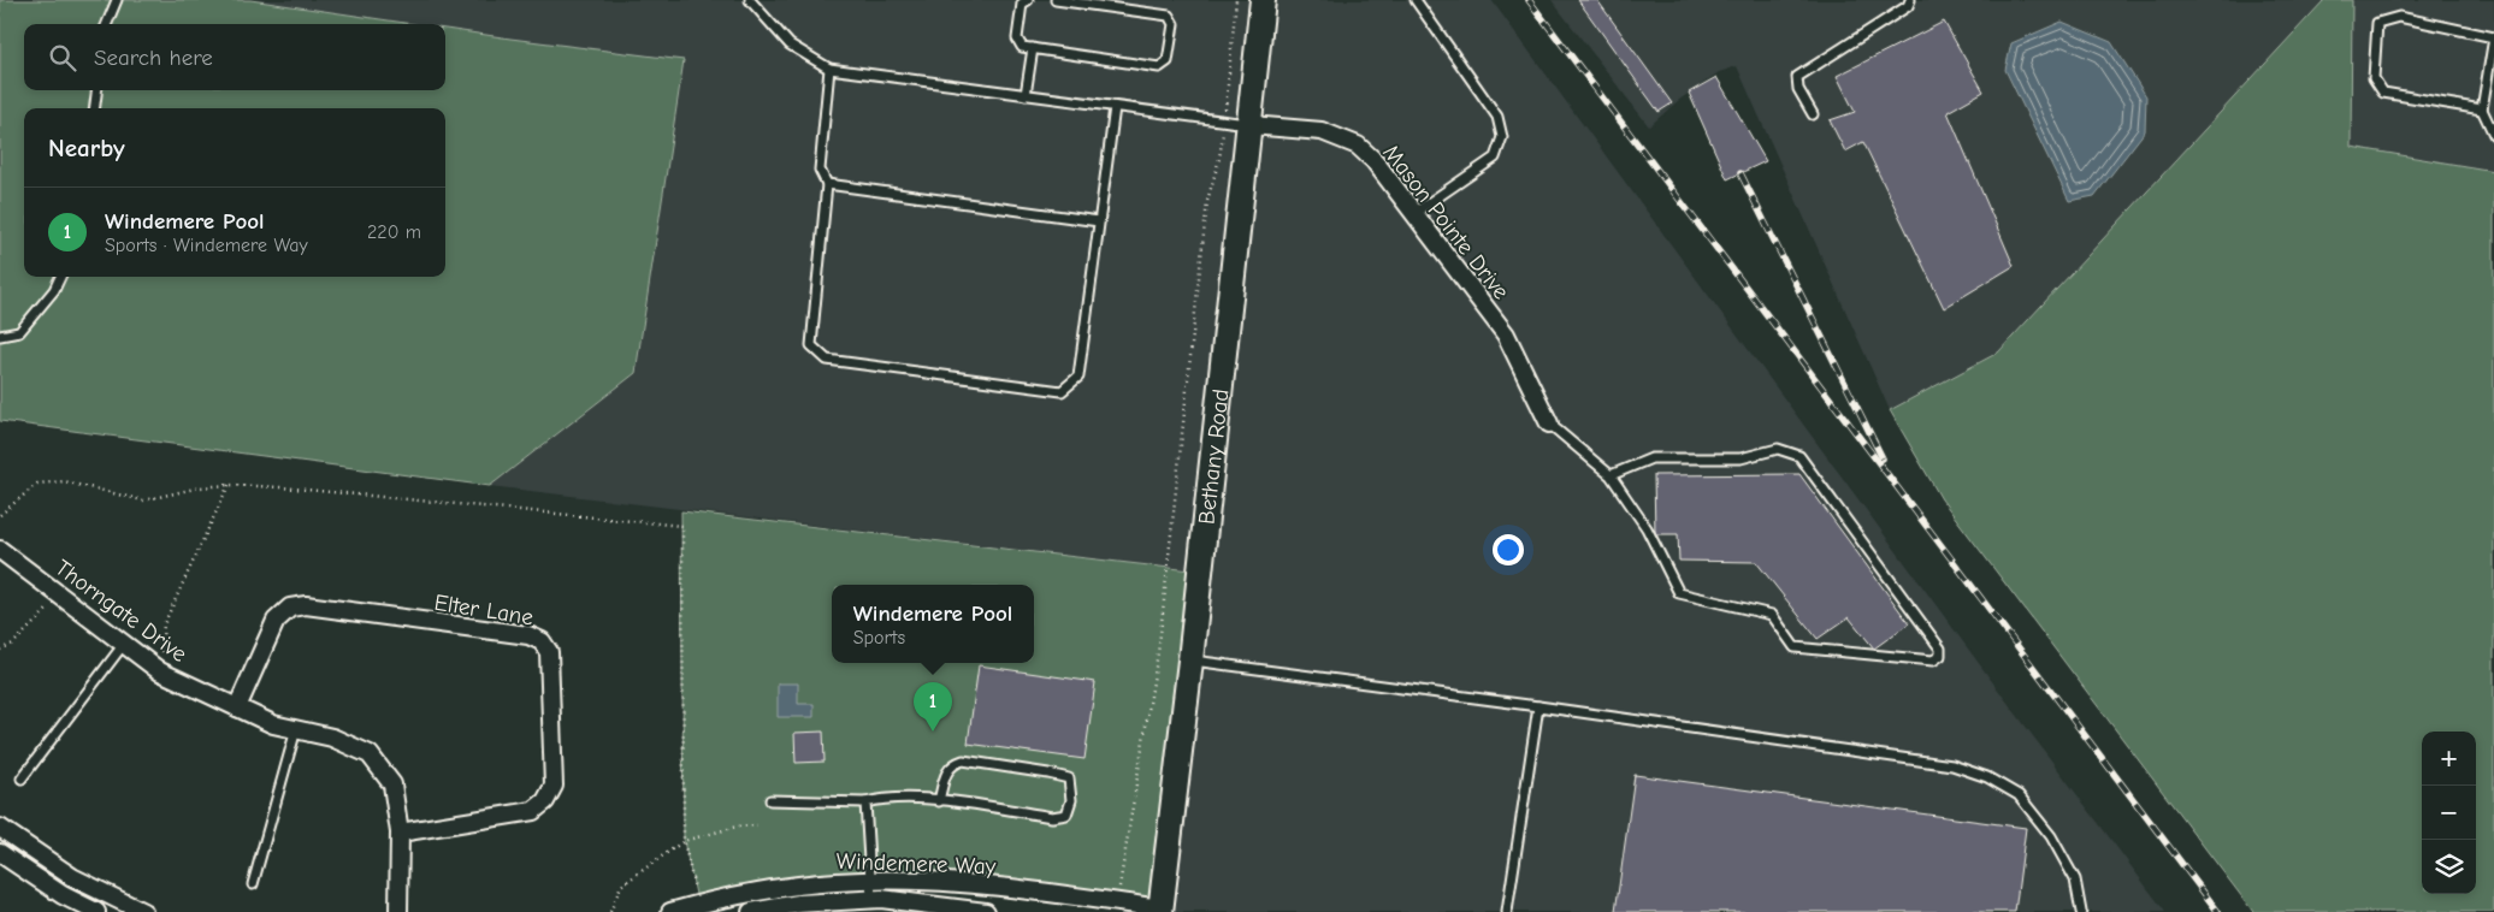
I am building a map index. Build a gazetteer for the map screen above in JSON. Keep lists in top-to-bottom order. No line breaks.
{"streets":{"main road":["Bethany Road"],"street":["Mason Pointe Drive","Elter Lane","Thorngate Drive","Windemere Way"]},"crossings":[["Mason Pointe Drive","Bethany Road"],["Bethany Road","Windemere Way"],["Elter Lane","Thorngate Drive"]],"page":{"search":"Search here","heading":"Nearby","list":[{"mark":"1","name":"Windemere Pool","note":"Sports · Windemere Way","value":"220 m"}],"popup":["Windemere Pool","Sports"],"pins":"1","map_buttons":["+","−"]}}
